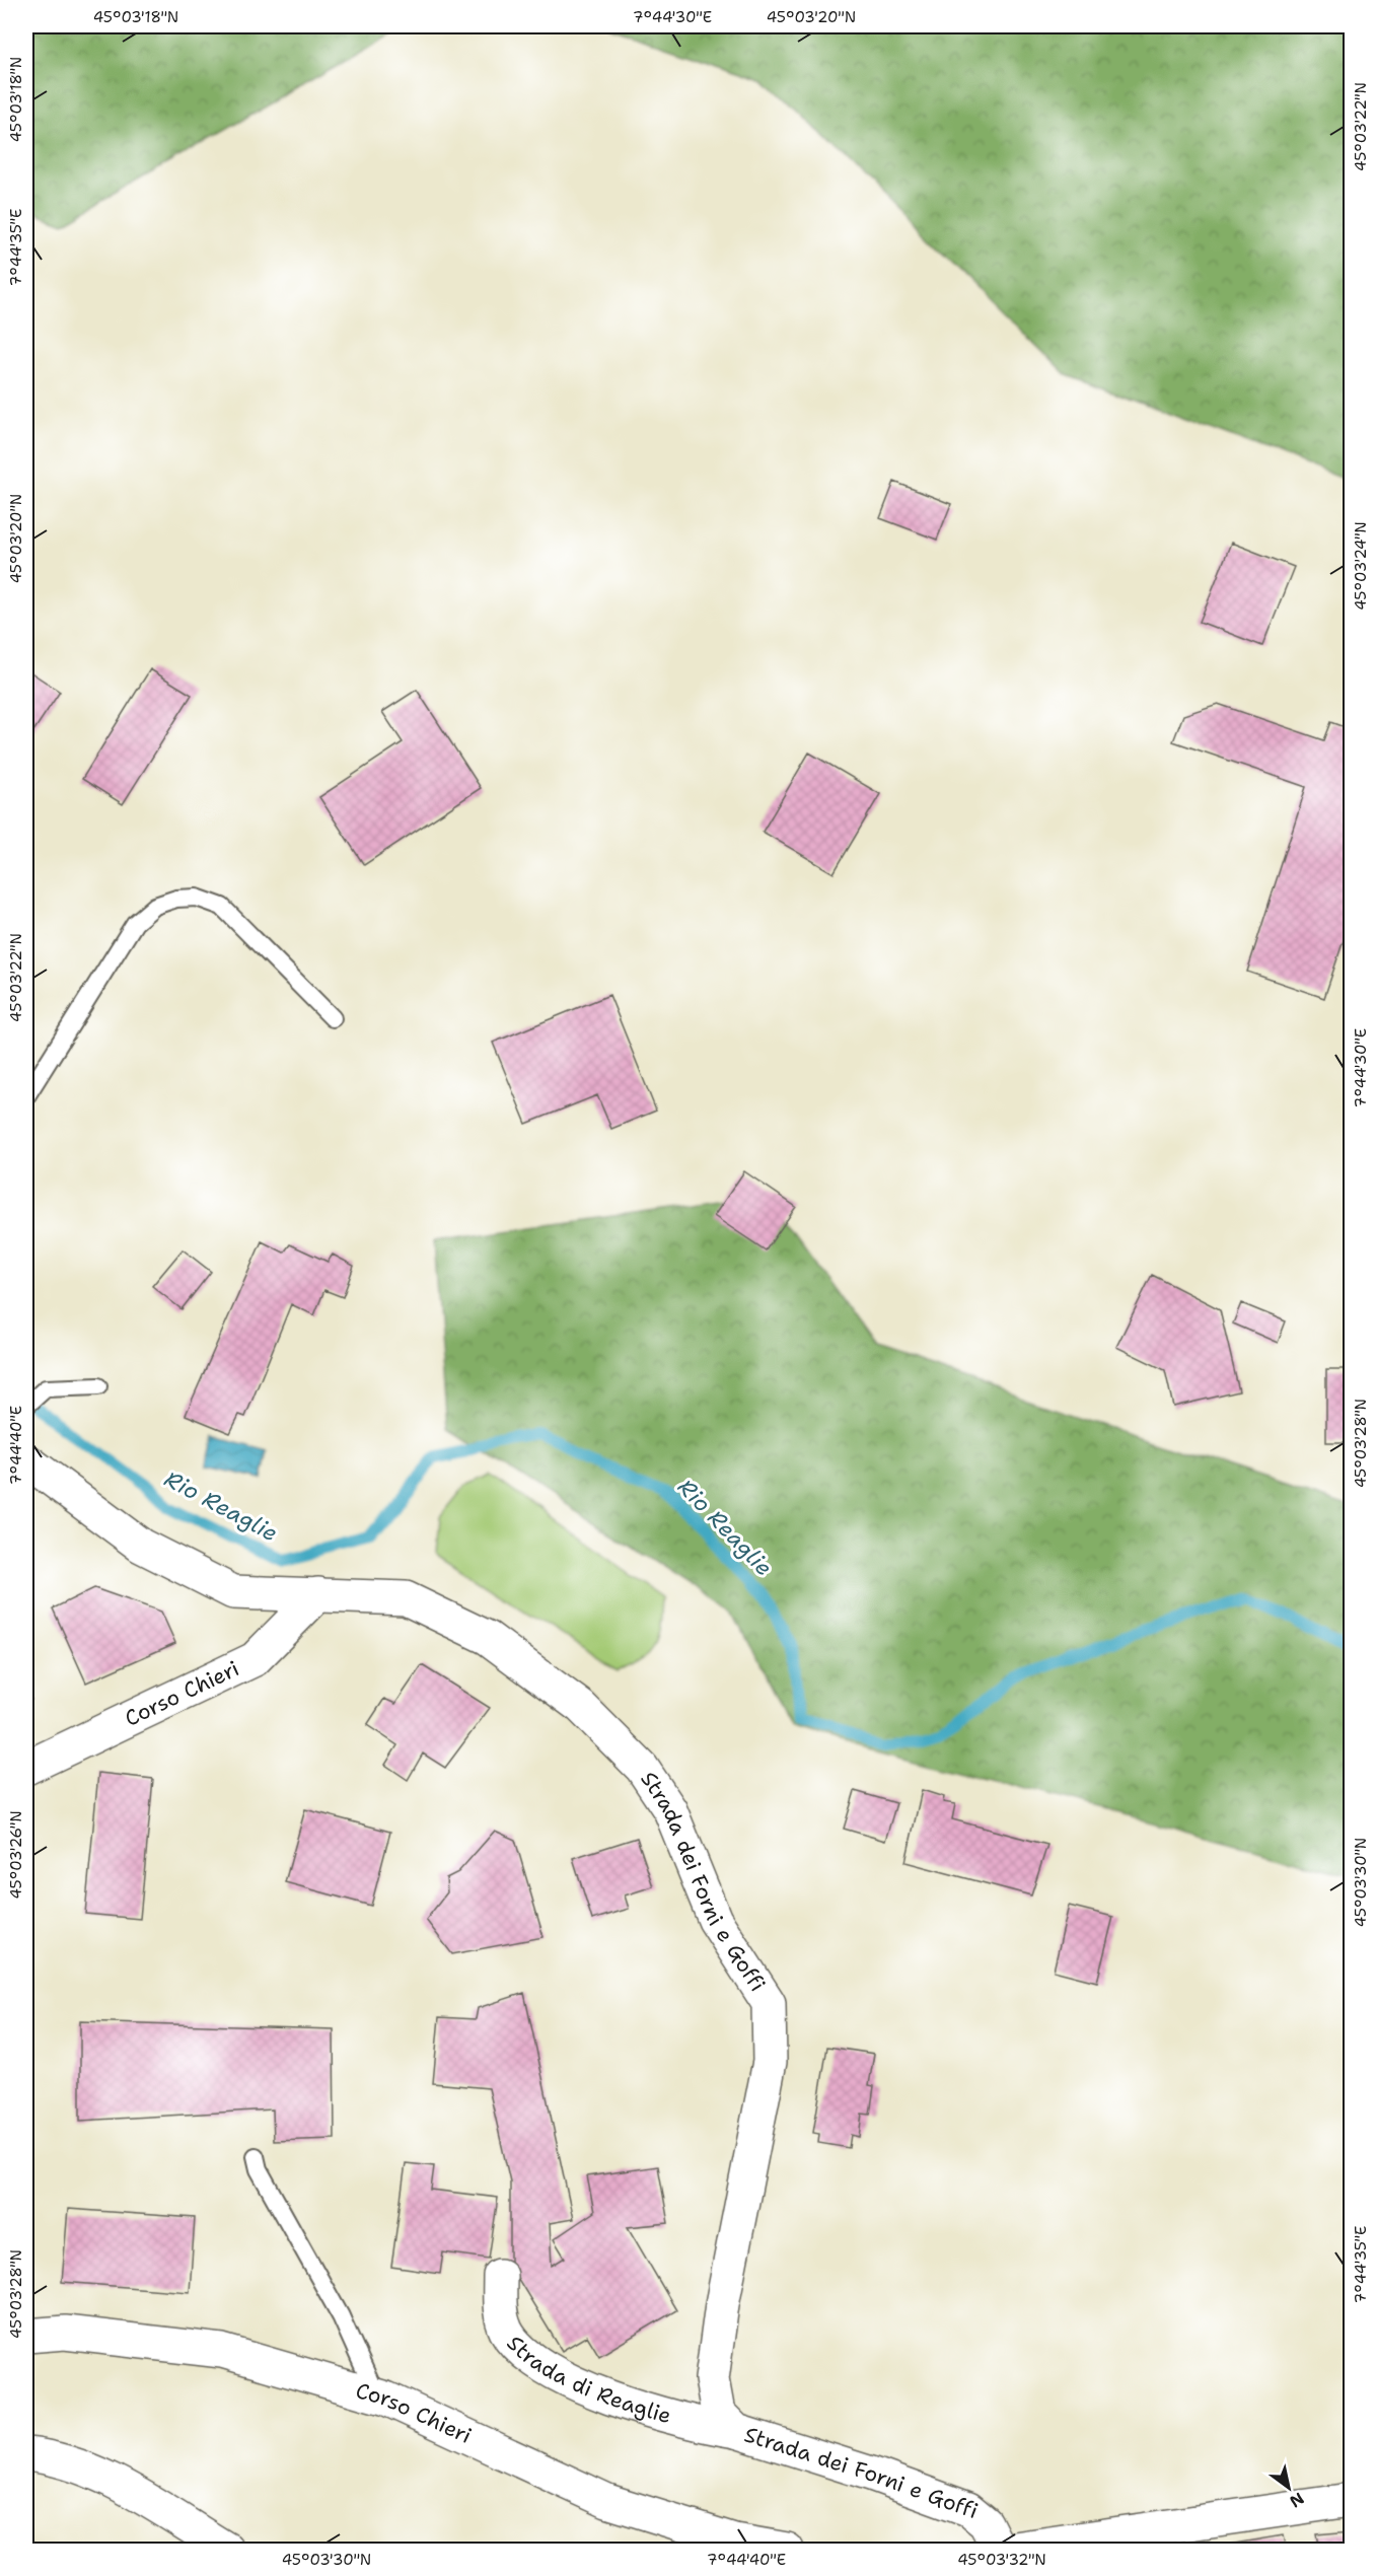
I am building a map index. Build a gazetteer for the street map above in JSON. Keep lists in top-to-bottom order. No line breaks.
{"streets":{"street":["Corso Chieri","Strada dei Forni e Goffi","Strada di Reaglie"]},"crossings":[["Corso Chieri","Strada dei Forni e Goffi"],["Strada dei Forni e Goffi","Strada di Reaglie"]],"water":["Rio Reaglie"],"north":"bottom right","coordinates":["45°03'18\"N","7°44'30\"E","45°03'20\"N","45°03'22\"N","7°44'35\"E","45°03'24\"N","45°03'28\"N","7°44'40\"E","45°03'26\"N","45°03'30\"N","45°03'32\"N"]}
